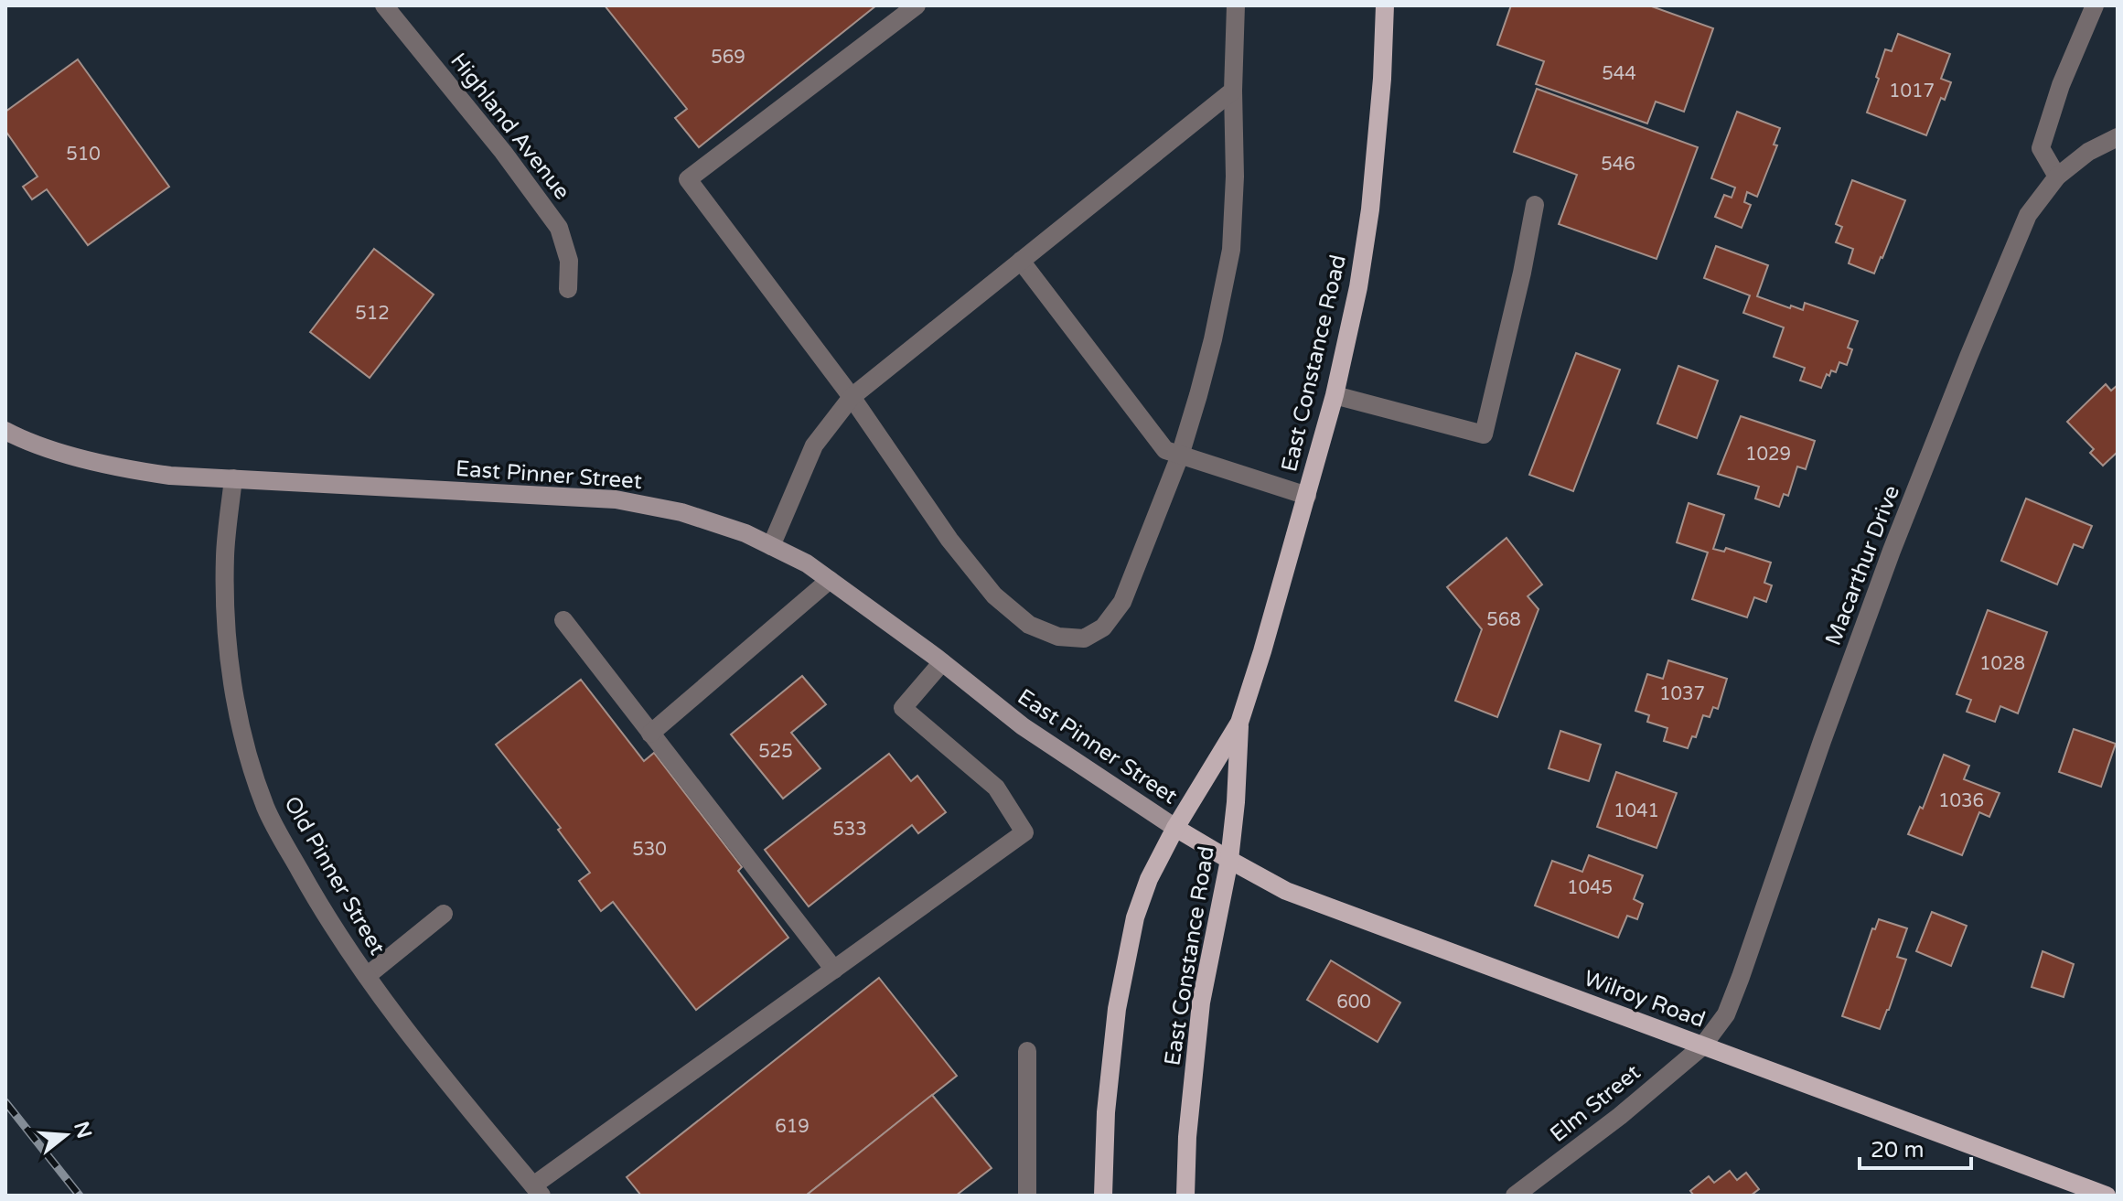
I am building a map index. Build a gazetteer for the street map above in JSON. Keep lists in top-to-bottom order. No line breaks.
{"streets":{"main road":["East Constance Road","East Pinner Street","Wilroy Road"],"street":["Highland Avenue","Macarthur Drive","Old Pinner Street","Elm Street"]},"crossings":[["East Constance Road","East Pinner Street"],["East Constance Road","Wilroy Road"],["East Pinner Street","Old Pinner Street"],["East Pinner Street","Wilroy Road"],["Macarthur Drive","Wilroy Road"],["Macarthur Drive","Elm Street"],["Wilroy Road","Elm Street"]],"house_numbers":["569","544","1017","510","546","512","1029","568","1028","1037","525","1036","1041","533","530","1045","600","619"],"scale_bar":"20 m","north":"right"}
